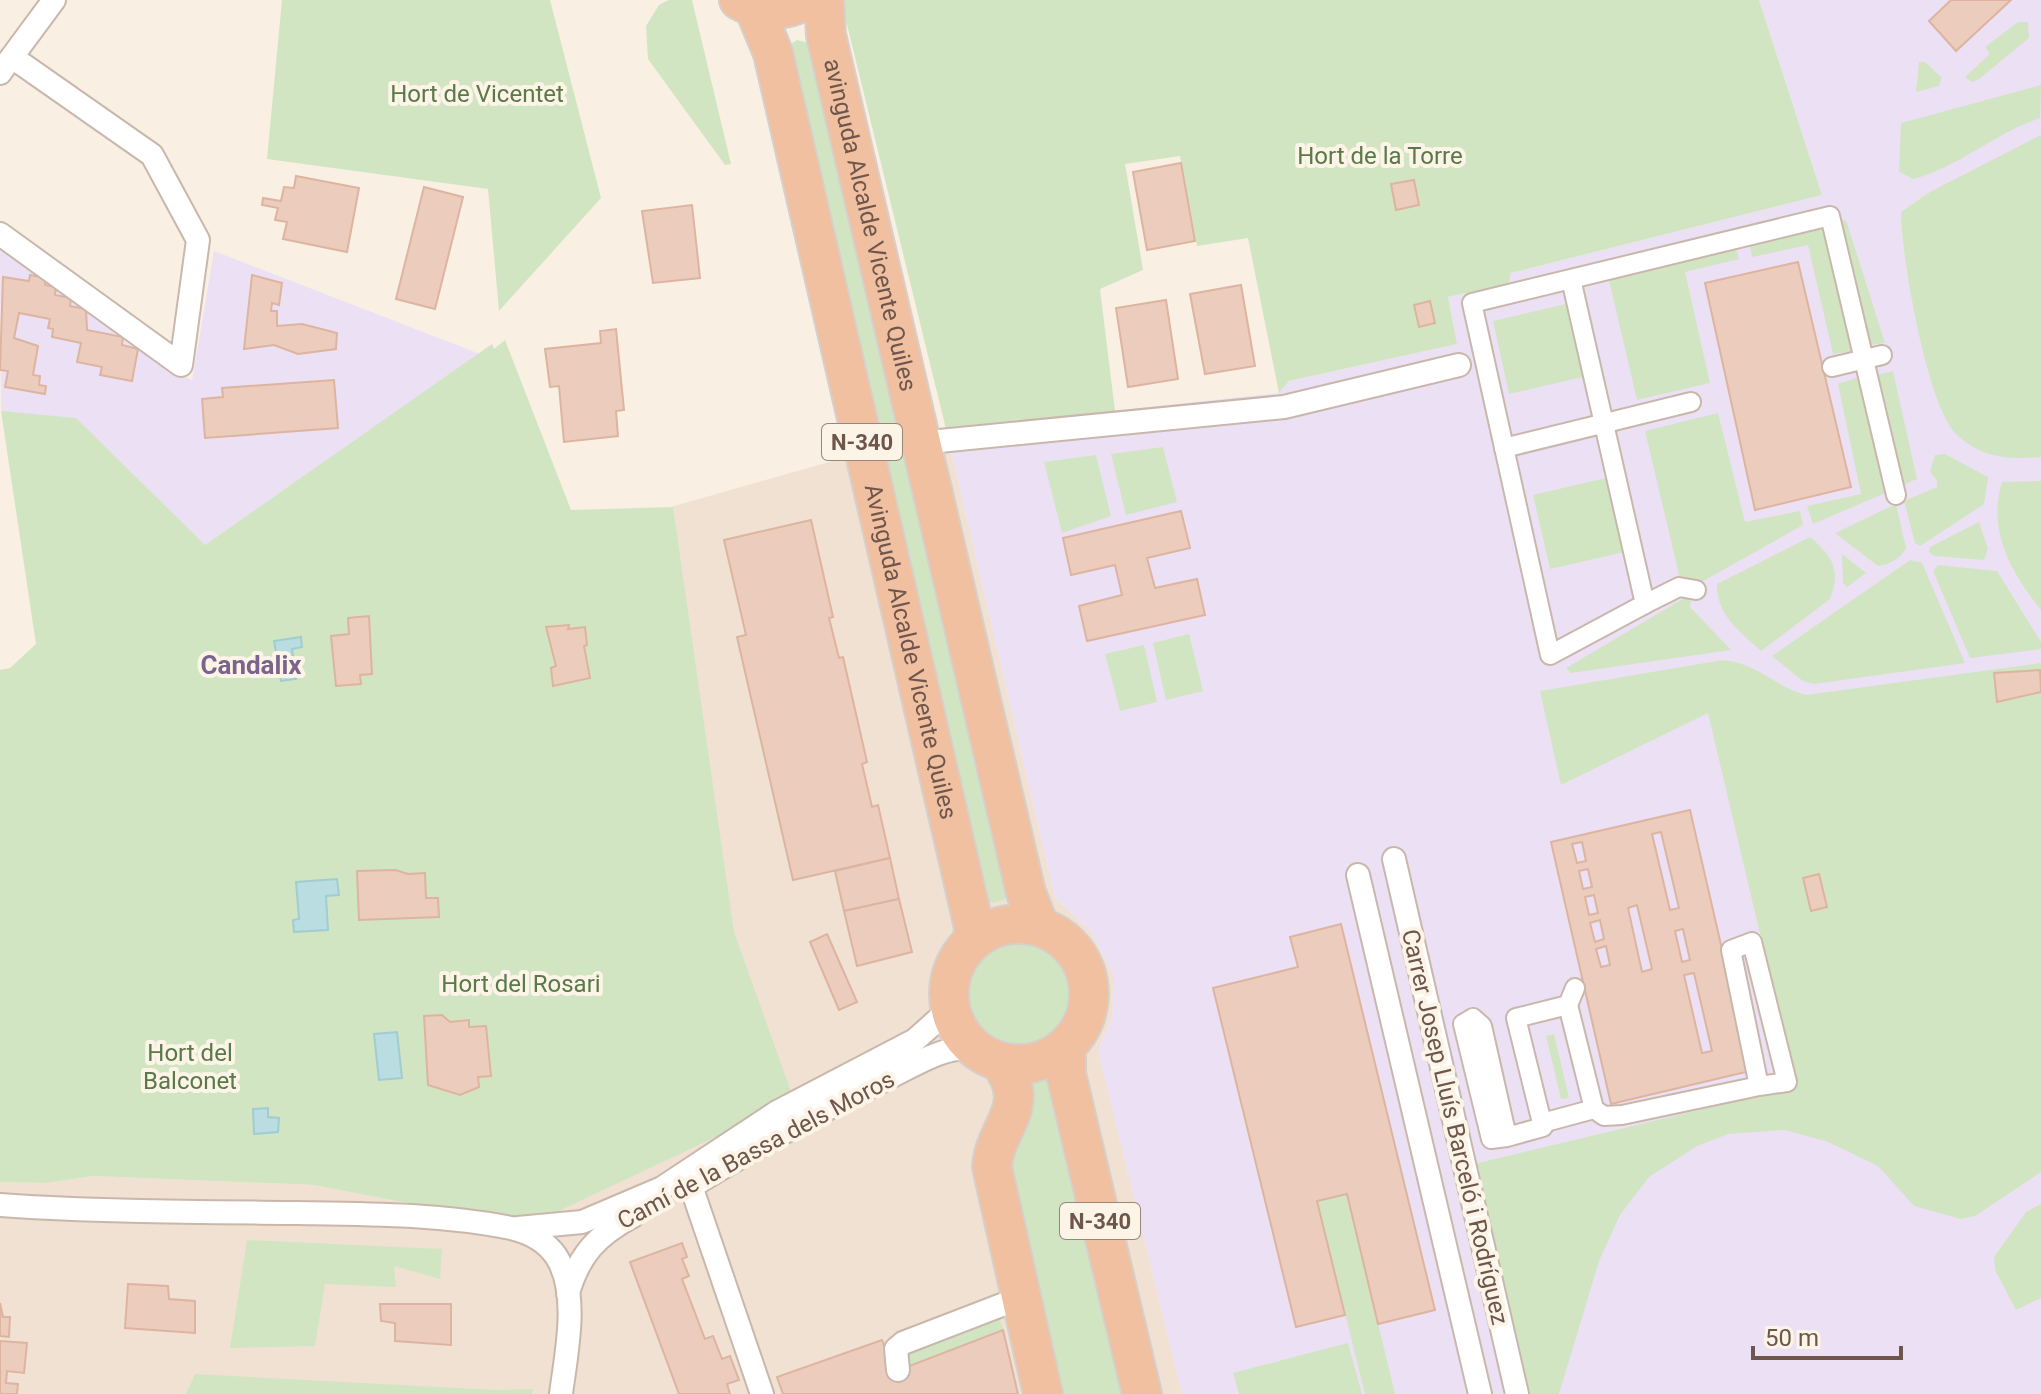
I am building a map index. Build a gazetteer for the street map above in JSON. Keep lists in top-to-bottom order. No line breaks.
{"streets":{"highway":["avinguda Alcalde Vicente Quiles","N-340","Avinguda Alcalde Vicente Quiles"],"street":["Carrer Josep Lluís Barceló i Rodríguez","Camí de la Bassa dels Moros"]},"crossings":[["avinguda Alcalde Vicente Quiles","N-340"],["N-340","Avinguda Alcalde Vicente Quiles"],["N-340","Camí de la Bassa dels Moros"],["Avinguda Alcalde Vicente Quiles","Camí de la Bassa dels Moros"]],"districts":["Candalix"],"parks":["Hort de Vicentet","Hort de la Torre","Hort del Rosari","Hort del Balconet"],"scale_bar":"50 m"}
